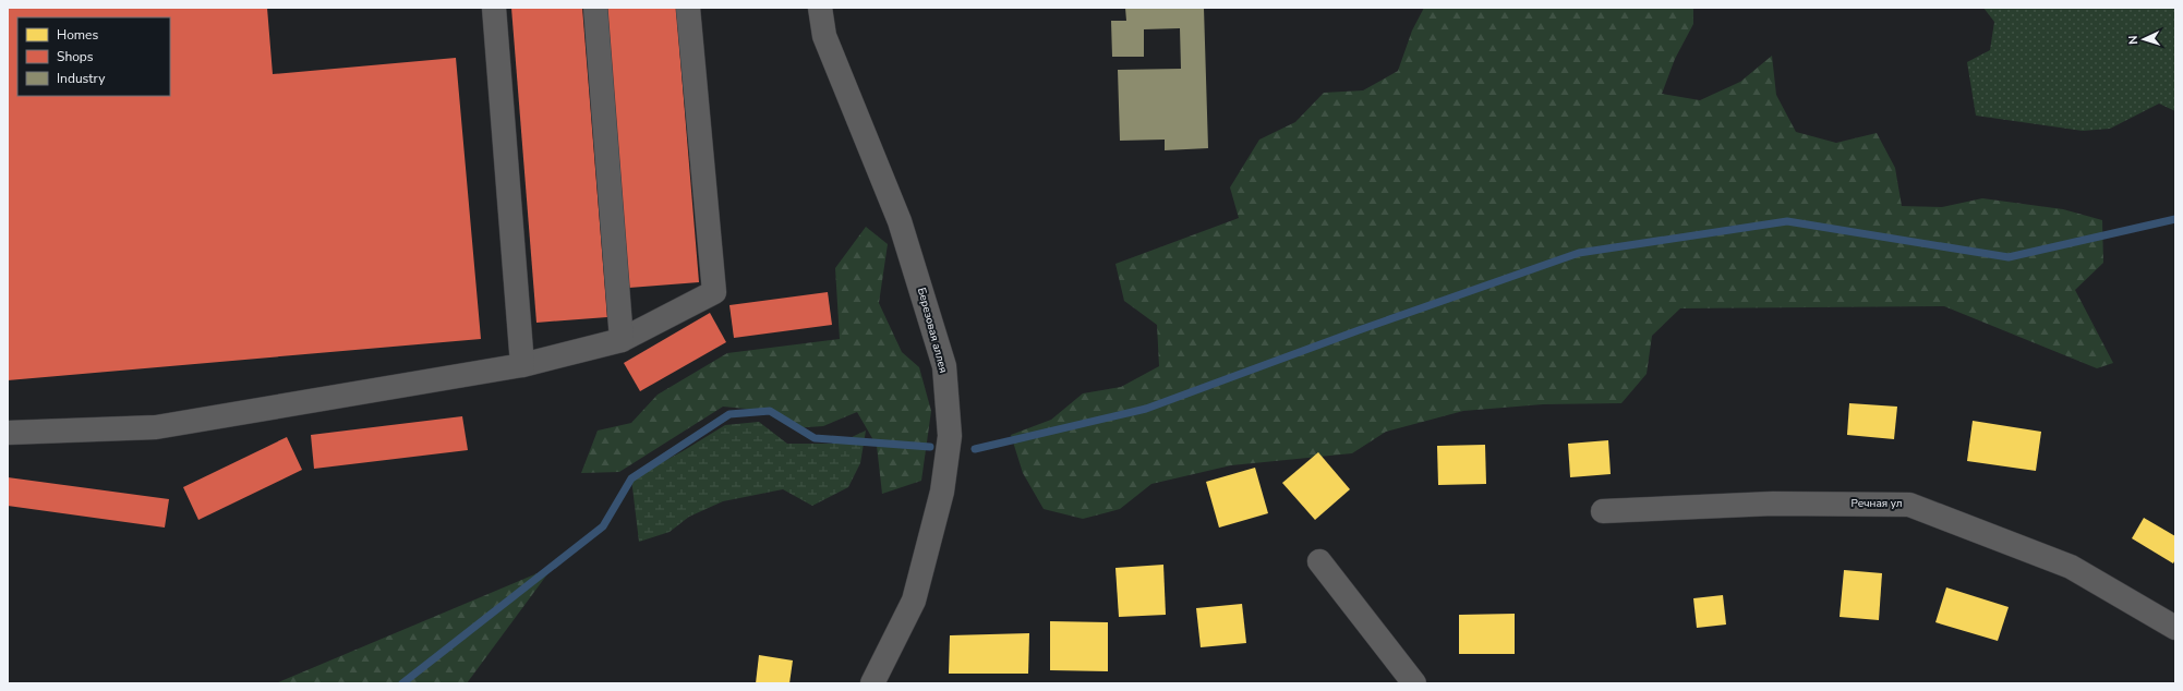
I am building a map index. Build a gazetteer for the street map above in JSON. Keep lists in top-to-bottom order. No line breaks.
{"streets":{"street":["Березовая аллея","Речная ул"]},"legend":["Homes","Shops","Industry"],"north":"left"}
